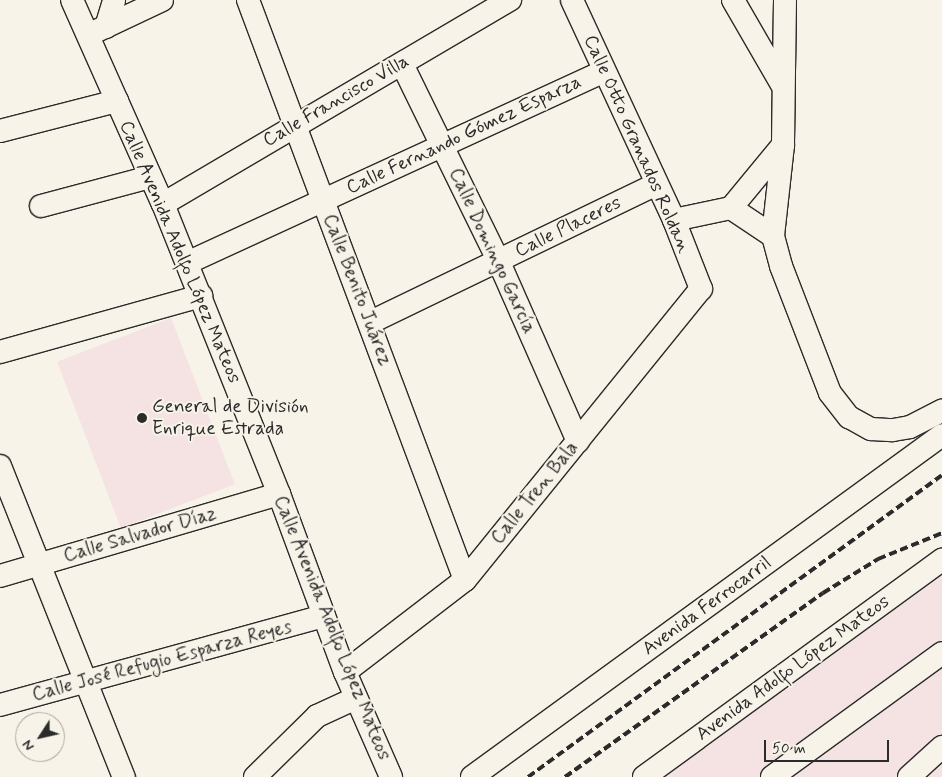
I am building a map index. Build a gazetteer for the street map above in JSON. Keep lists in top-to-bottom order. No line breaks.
{"streets":{"street":["Calle Francisco Villa","Calle Fernando Gómez Esparza","Calle Otto Granados Roldan","Calle Placeres","Calle Domingo García","Calle Avenida Adolfo López Mateos","Calle Benito Juárez","Calle Tren Bala","Calle Salvador Díaz","Avenida Ferrocarril","Calle José Refugio Esparza Reyes","Avenida Adolfo López Mateos"]},"crossings":[["Calle Francisco Villa","Calle Domingo García"],["Calle Francisco Villa","Calle Avenida Adolfo López Mateos"],["Calle Francisco Villa","Calle Benito Juárez"],["Calle Fernando Gómez Esparza","Calle Otto Granados Roldan"],["Calle Fernando Gómez Esparza","Calle Domingo García"],["Calle Fernando Gómez Esparza","Calle Avenida Adolfo López Mateos"],["Calle Fernando Gómez Esparza","Calle Benito Juárez"],["Calle Otto Granados Roldan","Calle Placeres"],["Calle Otto Granados Roldan","Calle Tren Bala"],["Calle Placeres","Calle Domingo García"],["Calle Placeres","Calle Benito Juárez"],["Calle Domingo García","Calle Tren Bala"],["Calle Avenida Adolfo López Mateos","Calle Tren Bala"],["Calle Avenida Adolfo López Mateos","Calle Salvador Díaz"],["Calle Avenida Adolfo López Mateos","Calle José Refugio Esparza Reyes"],["Calle Benito Juárez","Calle Tren Bala"]],"places":["General de División Enrique Estrada"],"scale_bar":"50 m","north":"bottom left"}
